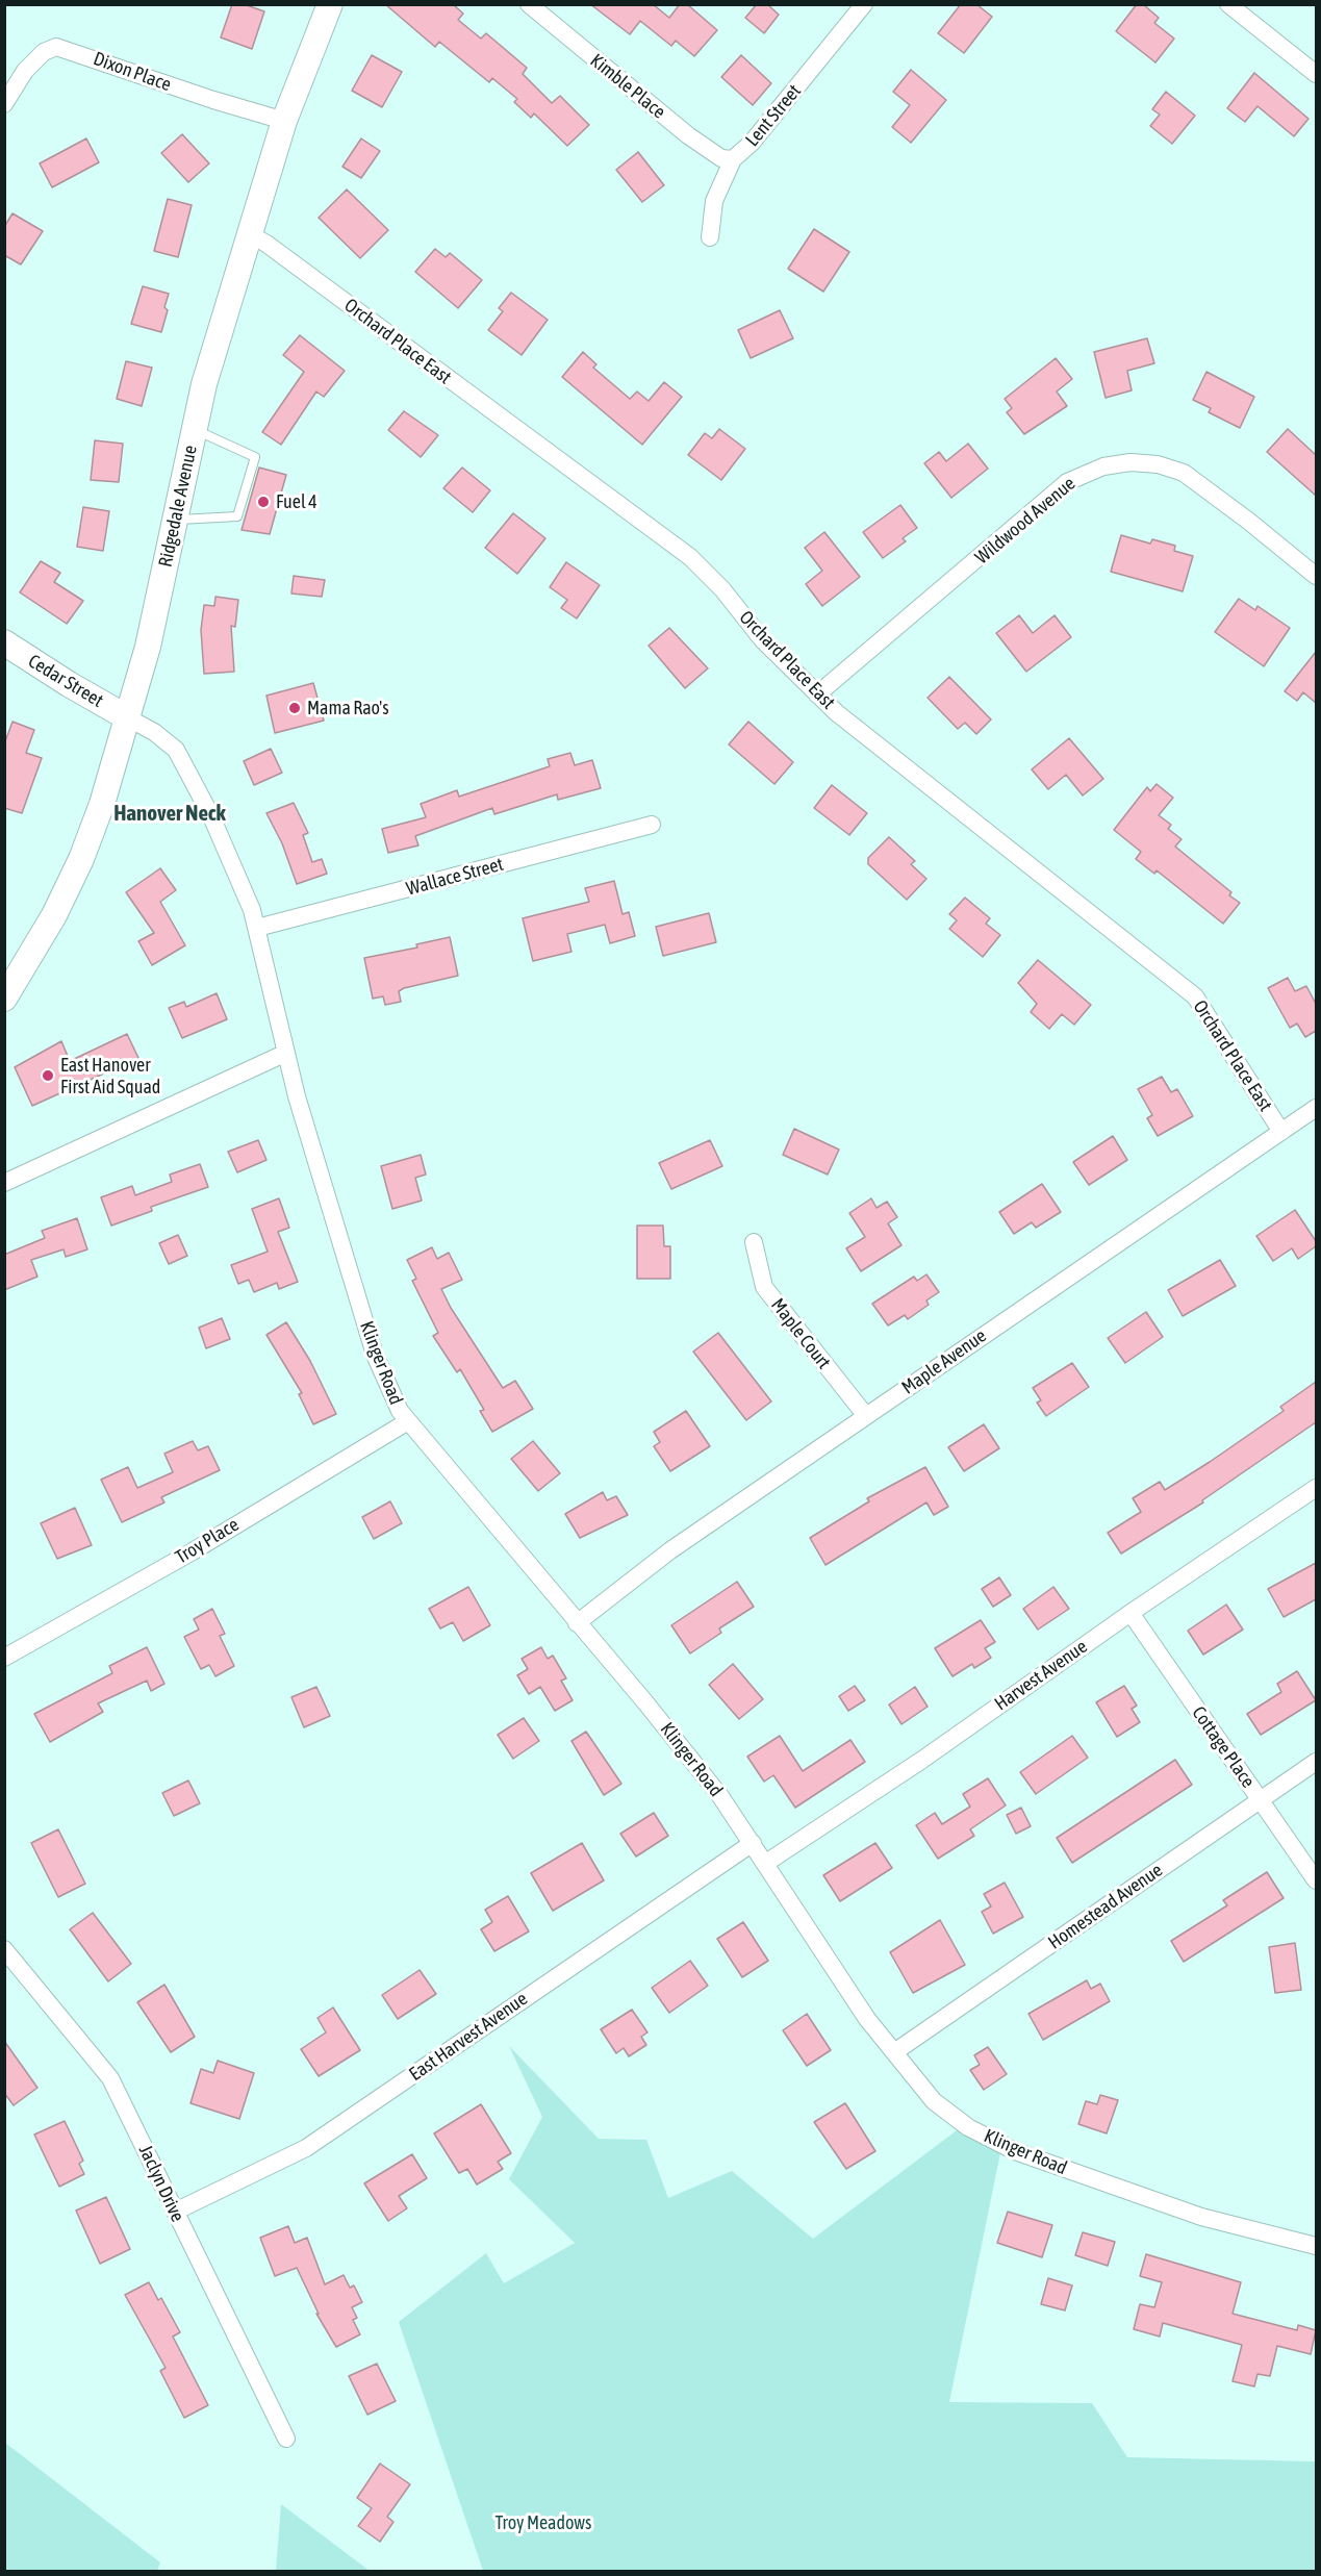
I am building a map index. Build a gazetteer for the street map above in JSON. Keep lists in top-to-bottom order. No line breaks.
{"streets":{"main road":["Ridgedale Avenue","Cedar Street"],"street":["Dixon Place","Kimble Place","Lent Street","Orchard Place East","Wildwood Avenue","Wallace Street","Maple Court","Maple Avenue","Klinger Road","Troy Place","Harvest Avenue","Cottage Place","Homestead Avenue","East Harvest Avenue","Jaclyn Drive"]},"crossings":[["Dixon Place","Ridgedale Avenue"],["Kimble Place","Lent Street"],["Orchard Place East","Ridgedale Avenue"],["Orchard Place East","Wildwood Avenue"],["Orchard Place East","Maple Avenue"],["Ridgedale Avenue","Cedar Street"],["Ridgedale Avenue","Klinger Road"],["Cedar Street","Klinger Road"],["Wallace Street","Klinger Road"],["Maple Court","Maple Avenue"],["Maple Avenue","Klinger Road"],["Klinger Road","Troy Place"],["Klinger Road","Harvest Avenue"],["Klinger Road","Homestead Avenue"],["Klinger Road","East Harvest Avenue"],["Harvest Avenue","Cottage Place"],["Cottage Place","Homestead Avenue"],["East Harvest Avenue","Jaclyn Drive"]],"districts":["Hanover Neck"],"parks":["Troy Meadows"],"places":["Fuel 4","Mama Rao's","East Hanover First Aid Squad"]}
